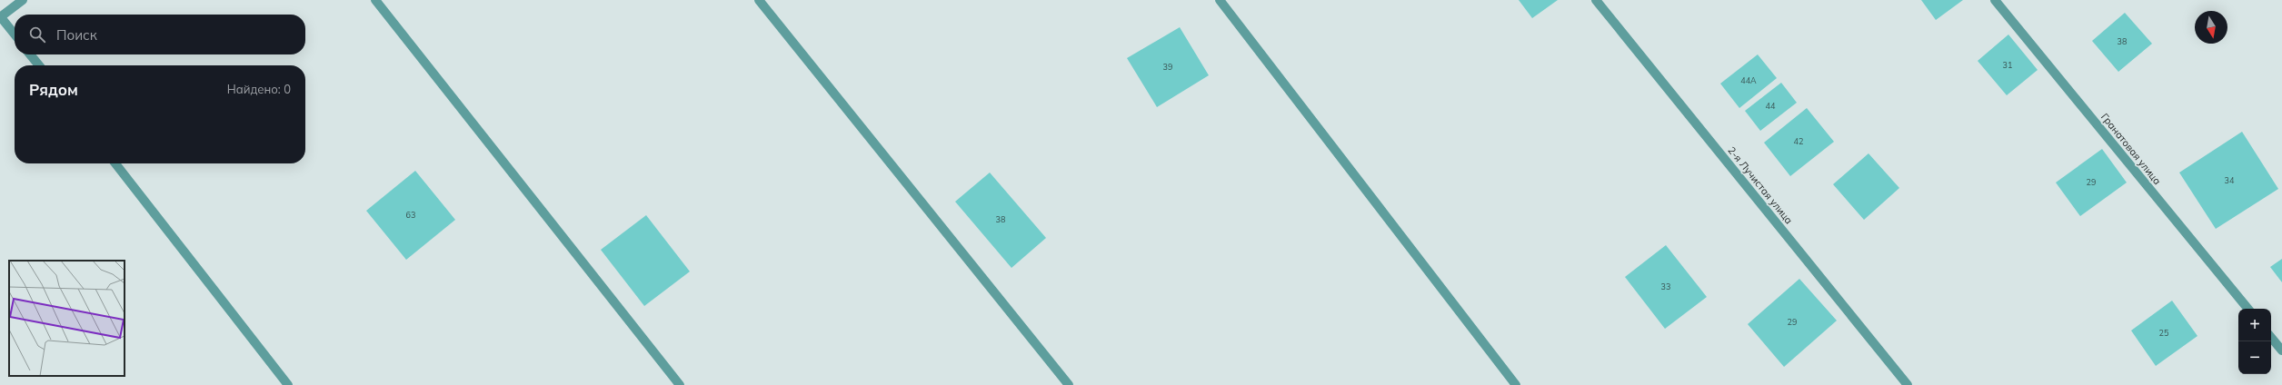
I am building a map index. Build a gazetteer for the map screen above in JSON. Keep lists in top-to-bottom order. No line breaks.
{"streets":{"street":["Гранатовая улица","2-я Лучистая улица"]},"house_numbers":["38","31","39","44А","44","42","34","29","63","38","33","29","25"],"north":"bottom","page":{"search":"Поиск","heading":["Рядом","Найдено: 0"],"map_buttons":["+","−"]}}
